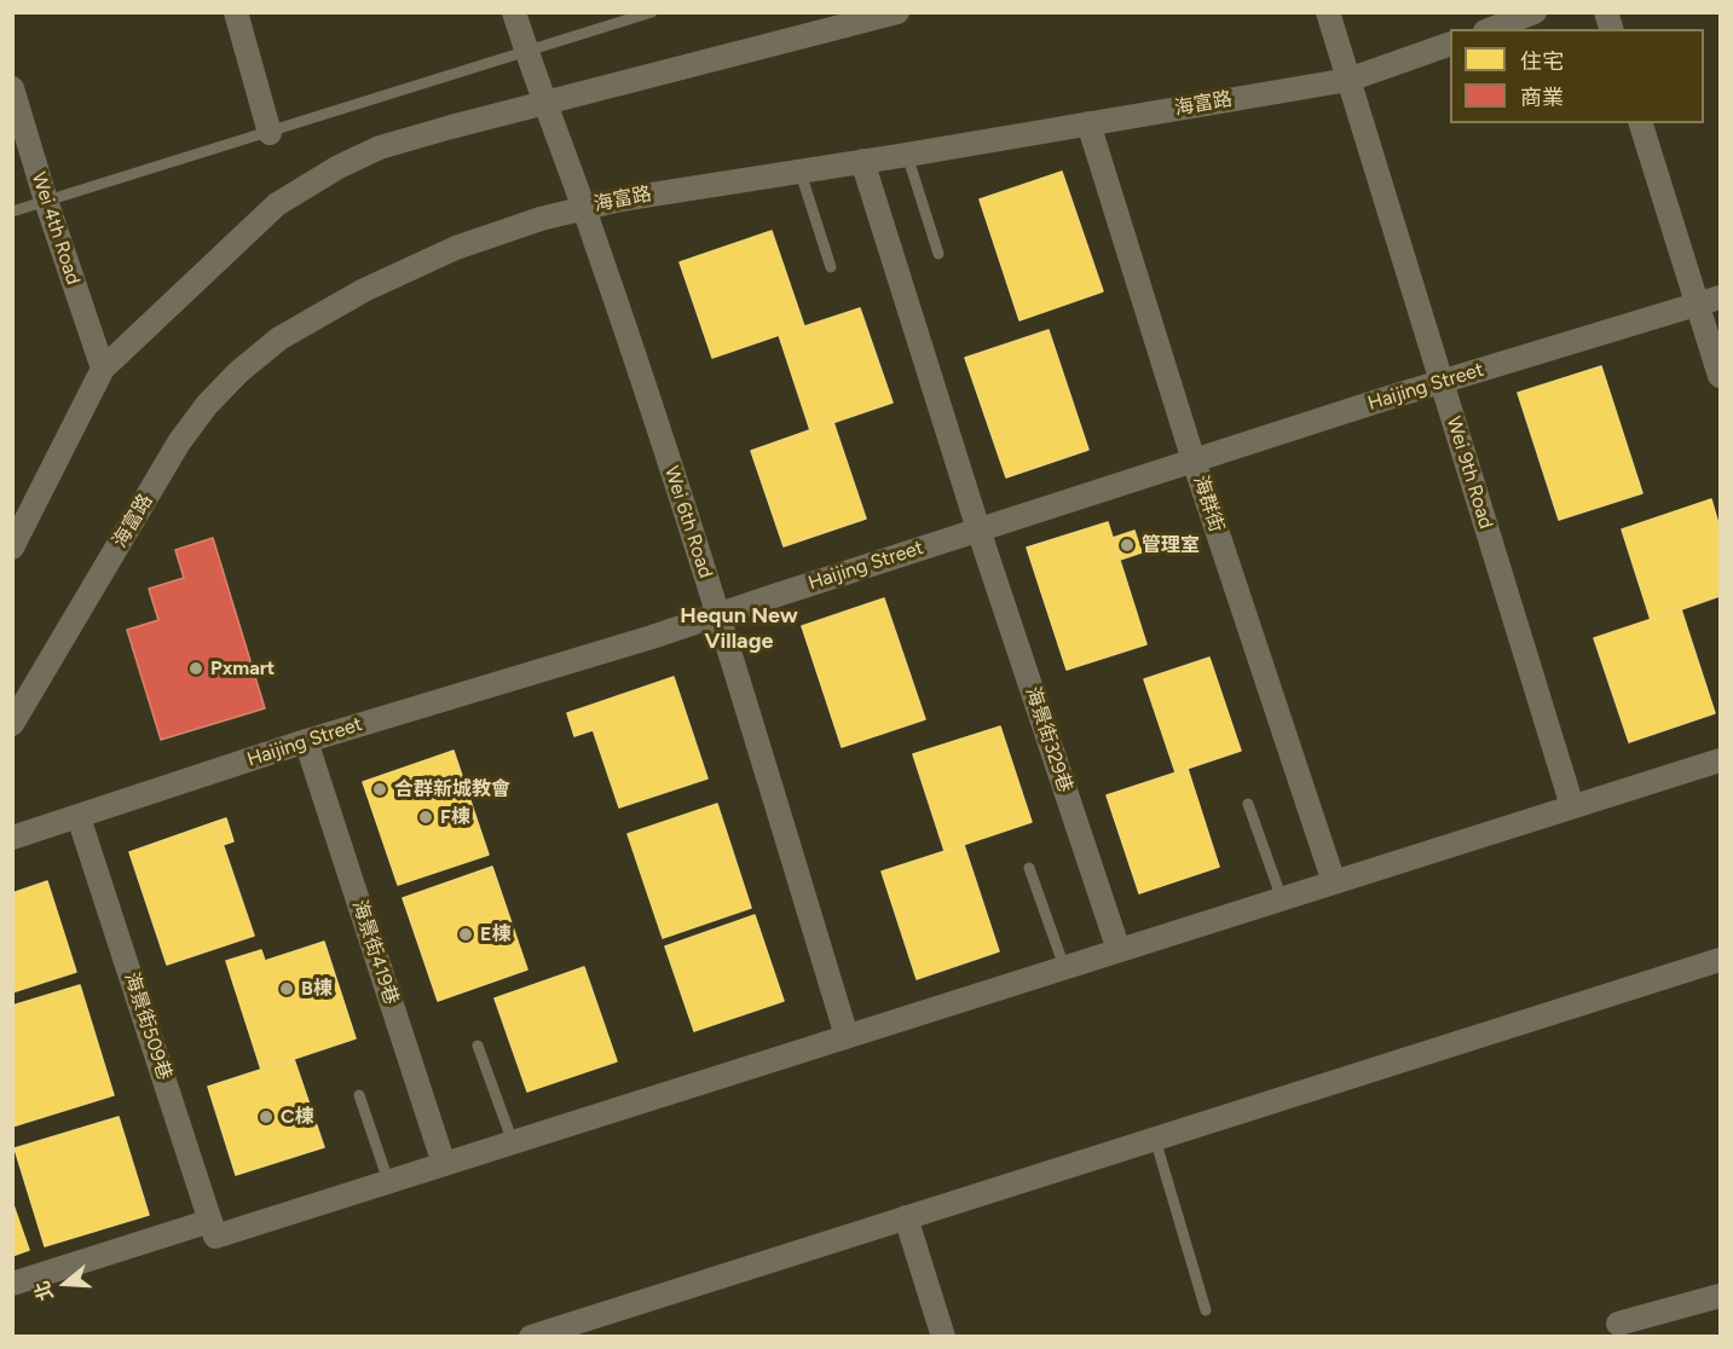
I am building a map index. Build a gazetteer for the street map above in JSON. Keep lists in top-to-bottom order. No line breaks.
{"streets":{"street":["海富路","Wei 4th Road","Haijing Street","Wei 9th Road","海群街","Wei 6th Road","海景街329巷","海景街419巷","海景街509巷"]},"crossings":[["海富路","Wei 9th Road"],["海富路","海群街"],["海富路","Wei 6th Road"],["海富路","海景街329巷"],["Haijing Street","Wei 9th Road"],["Haijing Street","海群街"],["Haijing Street","Wei 6th Road"],["Haijing Street","海景街329巷"],["Haijing Street","海景街419巷"],["Haijing Street","海景街509巷"]],"districts":["Hequn New Village"],"places":["管理室","Pxmart","合群新城教會","F棟","E棟","B棟","C棟"],"legend":["住宅","商業"],"north":"left"}
